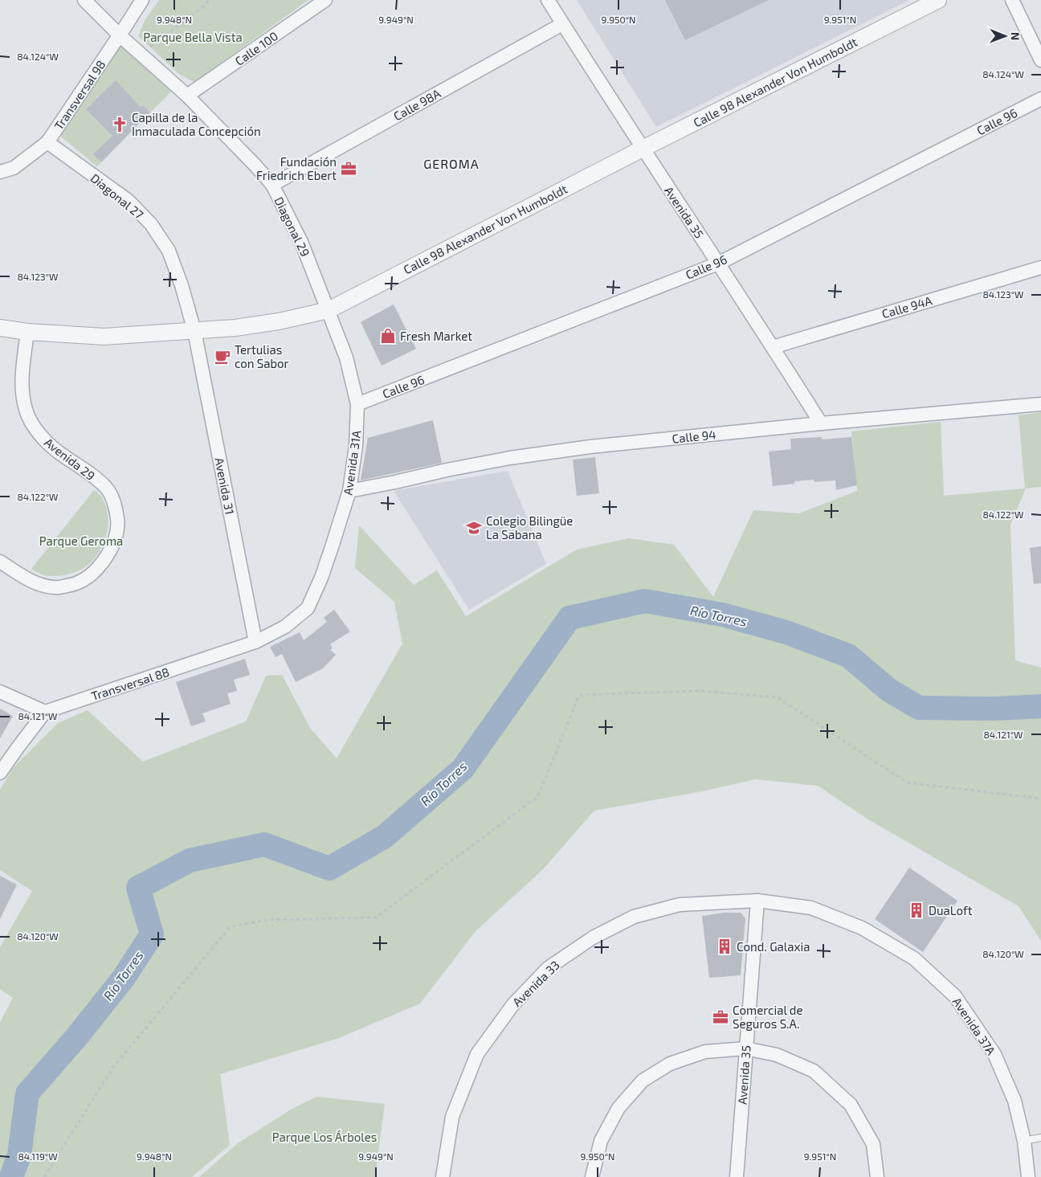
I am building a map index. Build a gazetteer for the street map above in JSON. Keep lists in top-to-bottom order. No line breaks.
{"streets":{"street":["Calle 100","Calle 98 Alexander Von Humboldt","Transversal 98","Calle 98A","Calle 96","Diagonal 27","Avenida 35","Diagonal 29","Calle 94A","Calle 94","Avenida 29","Avenida 31A","Avenida 31","Transversal 88","Avenida 33","Avenida 37A"]},"crossings":[["Calle 100","Diagonal 29"],["Calle 98 Alexander Von Humboldt","Diagonal 27"],["Calle 98 Alexander Von Humboldt","Avenida 35"],["Calle 98 Alexander Von Humboldt","Diagonal 29"],["Calle 98 Alexander Von Humboldt","Avenida 29"],["Calle 98 Alexander Von Humboldt","Avenida 31A"],["Calle 98 Alexander Von Humboldt","Avenida 31"],["Transversal 98","Diagonal 27"],["Transversal 98","Diagonal 29"],["Calle 98A","Avenida 35"],["Calle 98A","Diagonal 29"],["Calle 96","Avenida 35"],["Calle 96","Avenida 31A"],["Diagonal 27","Avenida 31"],["Avenida 35","Calle 94A"],["Avenida 35","Calle 94"],["Avenida 35","Avenida 33"],["Avenida 35","Avenida 37A"],["Diagonal 29","Avenida 31A"],["Calle 94","Avenida 31A"],["Avenida 31A","Transversal 88"],["Avenida 31","Transversal 88"],["Avenida 33","Avenida 37A"]],"districts":["GEROMA"],"water":["Río Torres"],"parks":["Parque Bella Vista","Parque Geroma","Parque Los Árboles"],"places":{"church":["Capilla de la Inmaculada Concepción"],"office":["Fundación Friedrich Ebert","Comercial de Seguros S.A."],"shop":["Fresh Market"],"cafe":["Tertulias con Sabor"],"school or university":["Colegio Bilingüe La Sabana"],"building":["DuaLoft","Cond. Galaxia"]},"north":"right","coordinates":["9.948°N","9.949°N","9.950°N","9.951°N","84.124°W","84.123°W","84.122°W","84.121°W","84.120°W","84.119°W"]}
